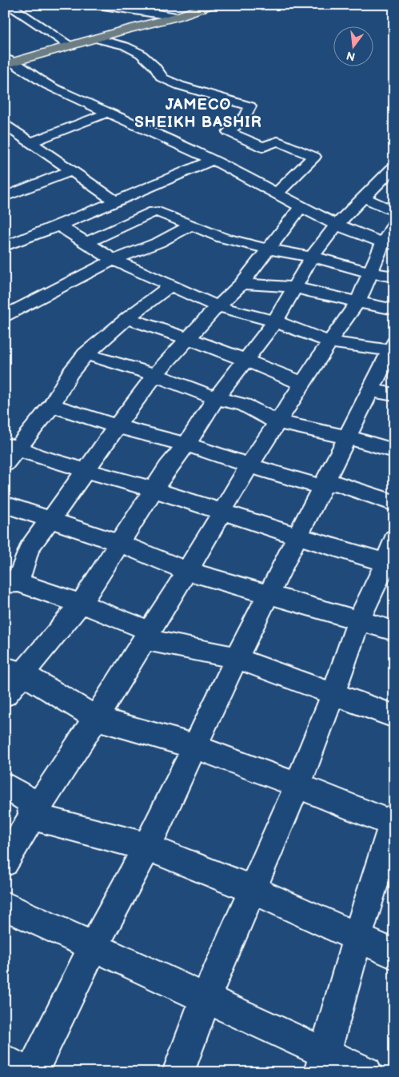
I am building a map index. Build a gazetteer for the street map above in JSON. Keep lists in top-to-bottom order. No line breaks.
{"districts":["JAMECO SHEIKH BASHIR"],"north":"bottom"}
